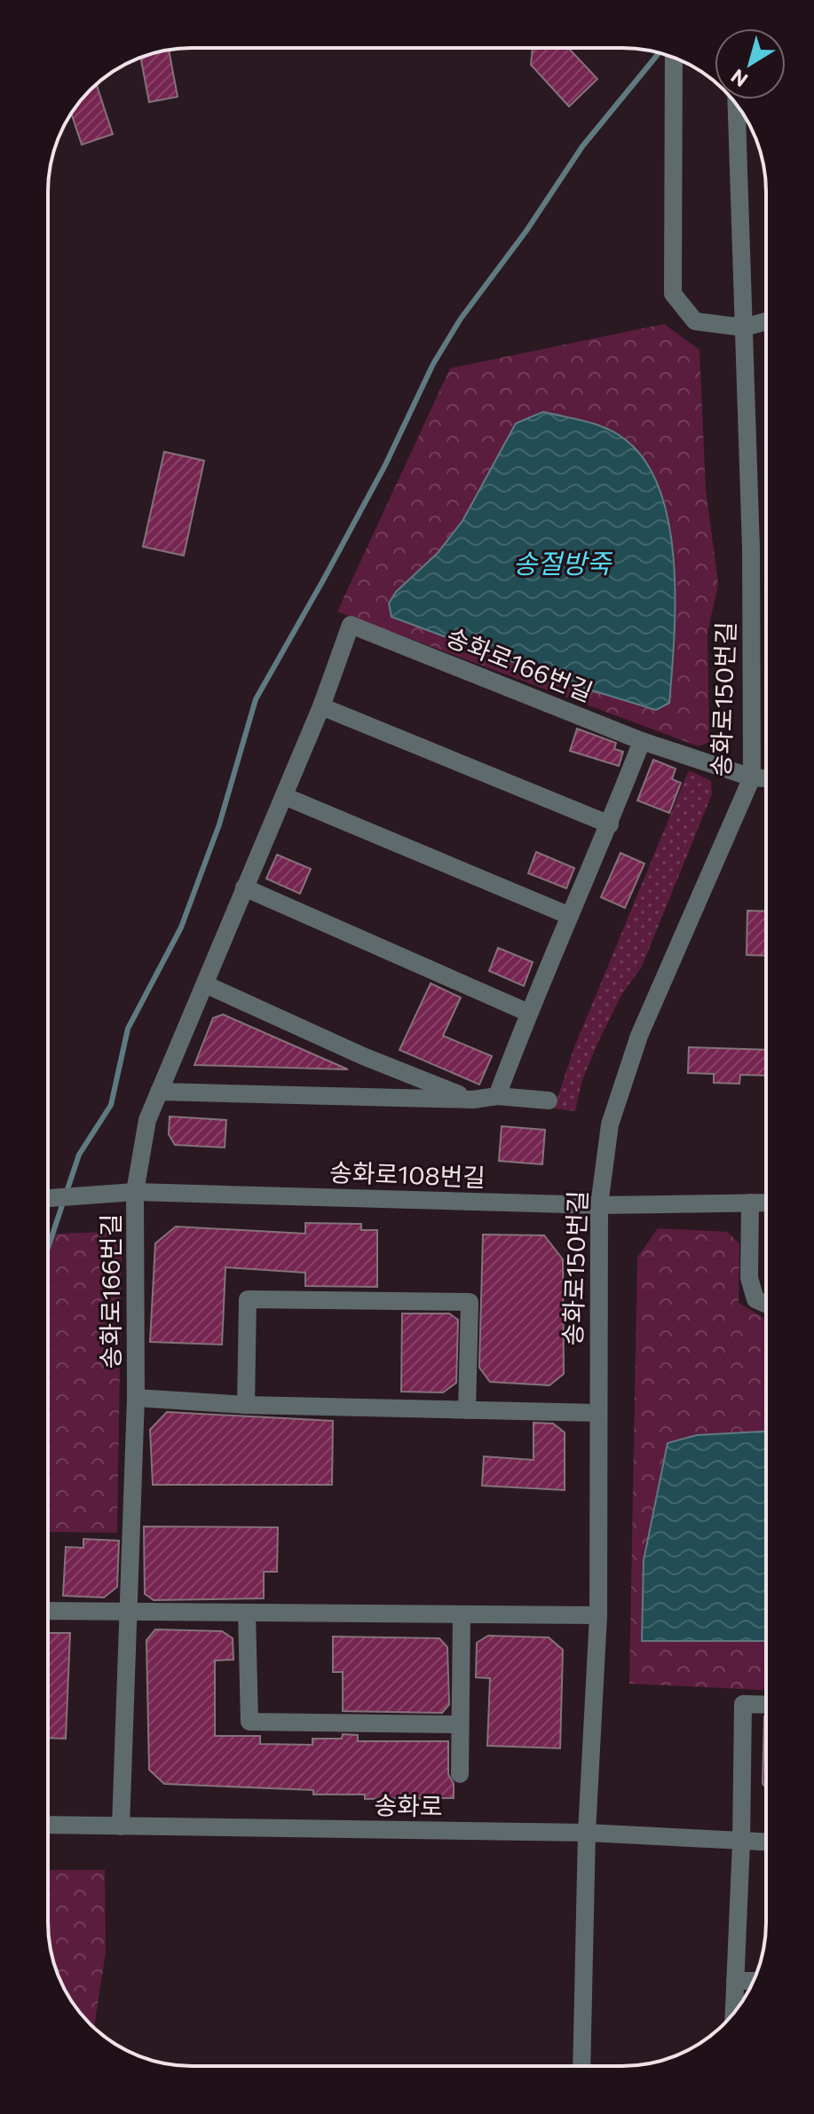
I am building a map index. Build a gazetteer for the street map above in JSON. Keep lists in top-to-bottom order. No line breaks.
{"streets":{"street":["송화로166번길","송화로150번길","송화로108번길","송화로"]},"crossings":[["송화로166번길","송화로150번길"],["송화로166번길","송화로108번길"],["송화로166번길","송화로"],["송화로150번길","송화로108번길"],["송화로150번길","송화로"]],"water":["송절방죽"],"north":"bottom left"}
